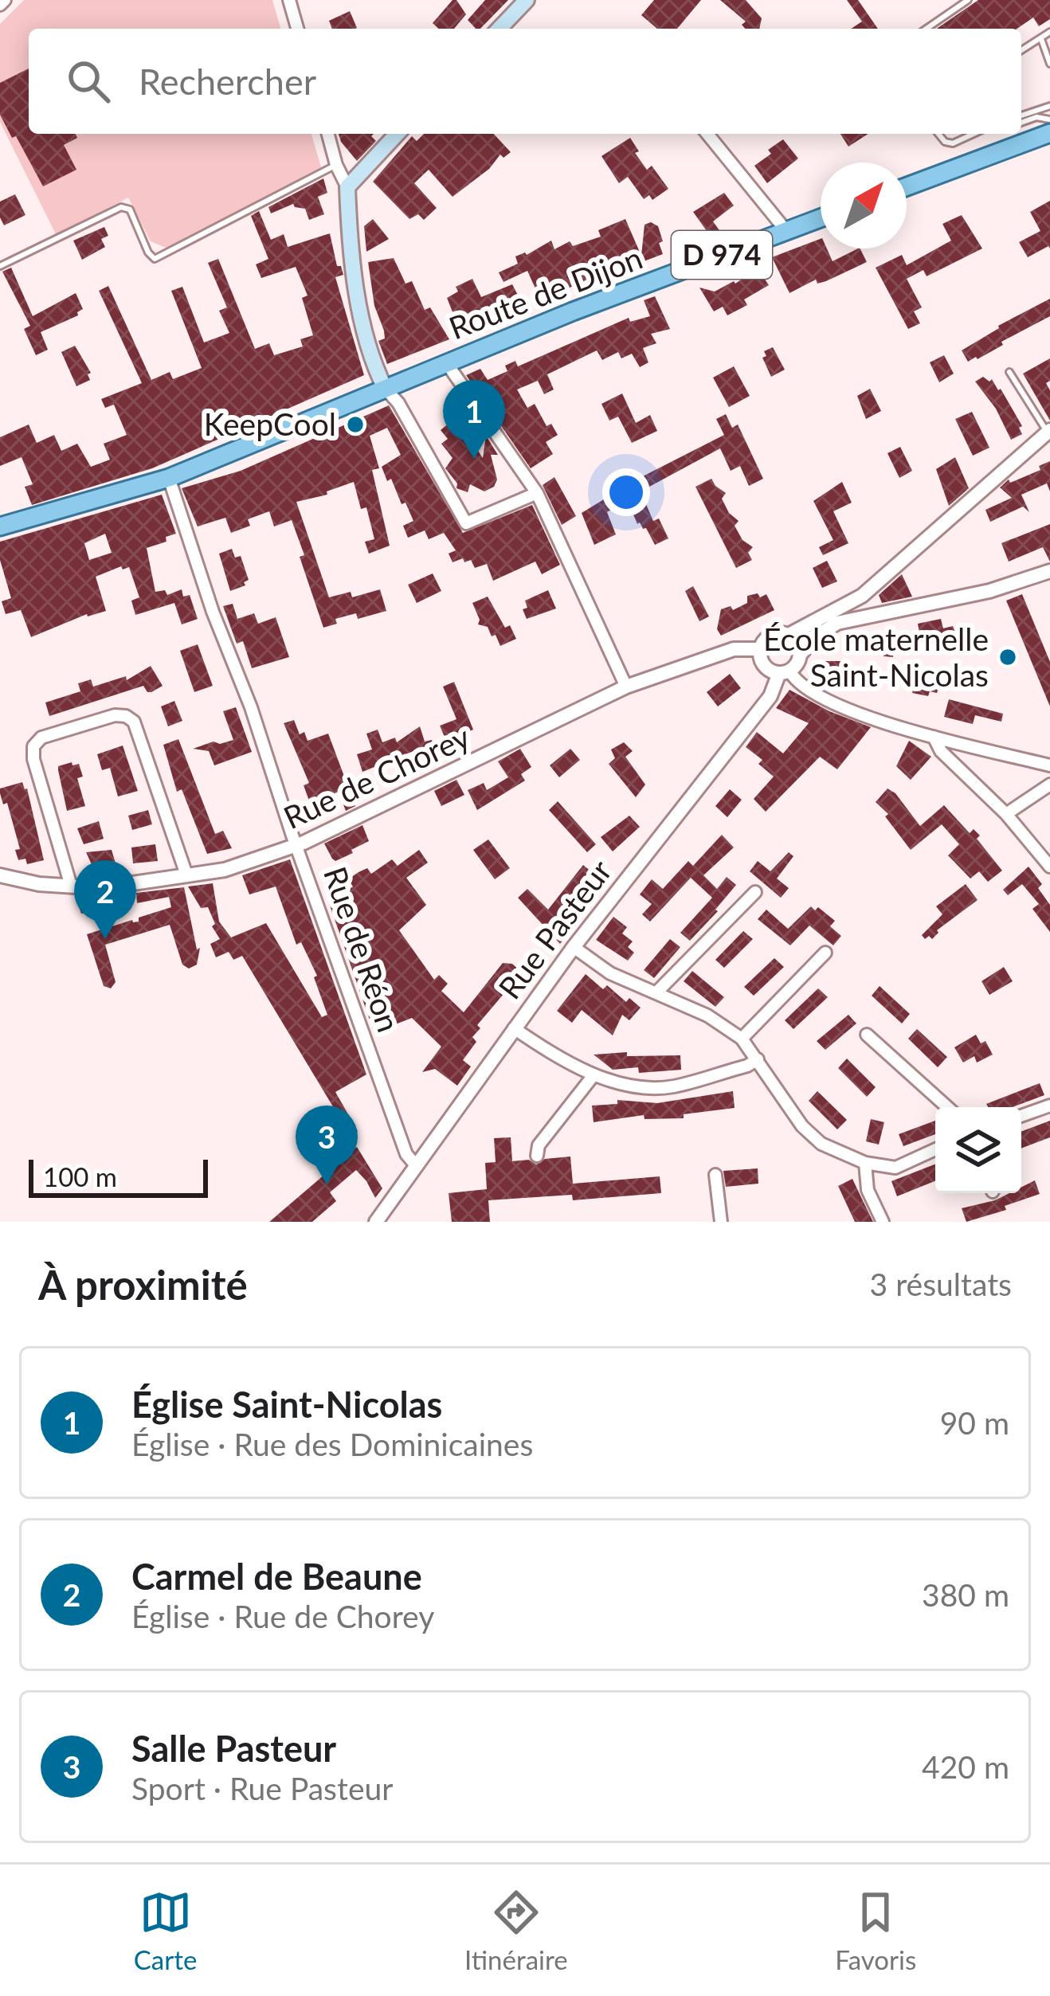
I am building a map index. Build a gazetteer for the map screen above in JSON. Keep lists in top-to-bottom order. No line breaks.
{"streets":{"main road":["D 974","Route de Dijon"],"street":["Rue de Chorey","Rue Pasteur","Rue de Réon"]},"crossings":[["D 974","Route de Dijon"],["D 974","Rue de Réon"],["Rue de Chorey","Rue Pasteur"],["Rue de Chorey","Rue de Réon"],["Rue Pasteur","Rue de Réon"]],"places":["KeepCool","École maternelle Saint-Nicolas"],"scale_bar":"100 m","north":"top right","page":{"search":"Rechercher","pins":["1","2","3"],"scale":"100 m","heading":["À proximité","3 résultats"],"list":[{"mark":"1","name":"Église Saint-Nicolas","note":"Église · Rue des Dominicaines","value":"90 m"},{"mark":"2","name":"Carmel de Beaune","note":"Église · Rue de Chorey","value":"380 m"},{"mark":"3","name":"Salle Pasteur","note":"Sport · Rue Pasteur","value":"420 m"}],"nav":["Carte","Itinéraire","Favoris"]}}
